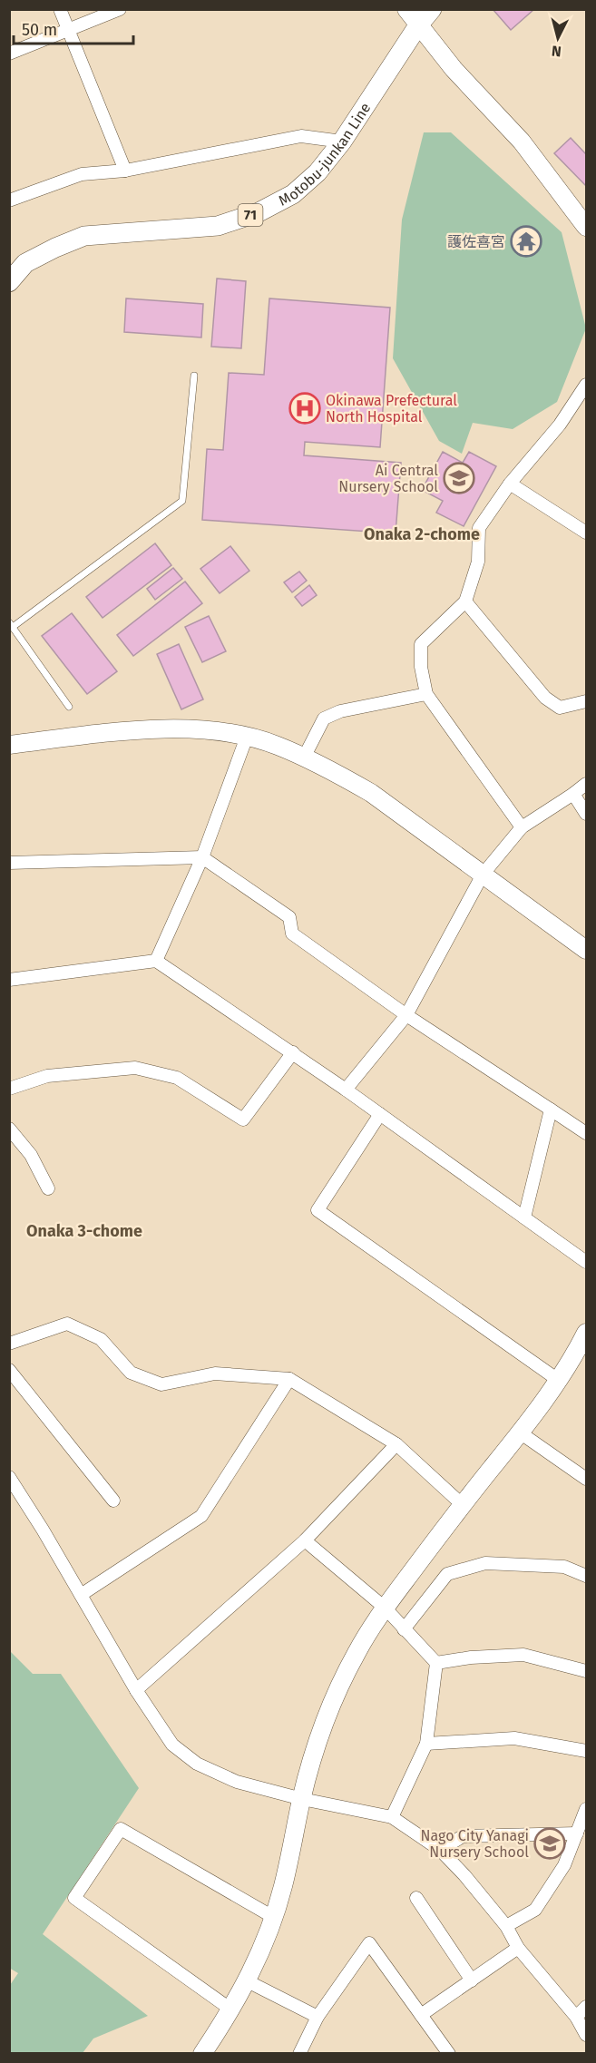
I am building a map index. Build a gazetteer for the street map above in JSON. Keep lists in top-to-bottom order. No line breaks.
{"streets":{"main road":["Motobu-junkan Line","71"]},"crossings":[["Motobu-junkan Line","71"]],"districts":["Onaka 2-chome","Onaka 3-chome"],"places":{"temple":["護佐喜宮"],"hospital":["Okinawa Prefectural North Hospital"],"school or university":["Ai Central Nursery School","Nago City Yanagi Nursery School"]},"scale_bar":"50 m","north":"bottom"}
